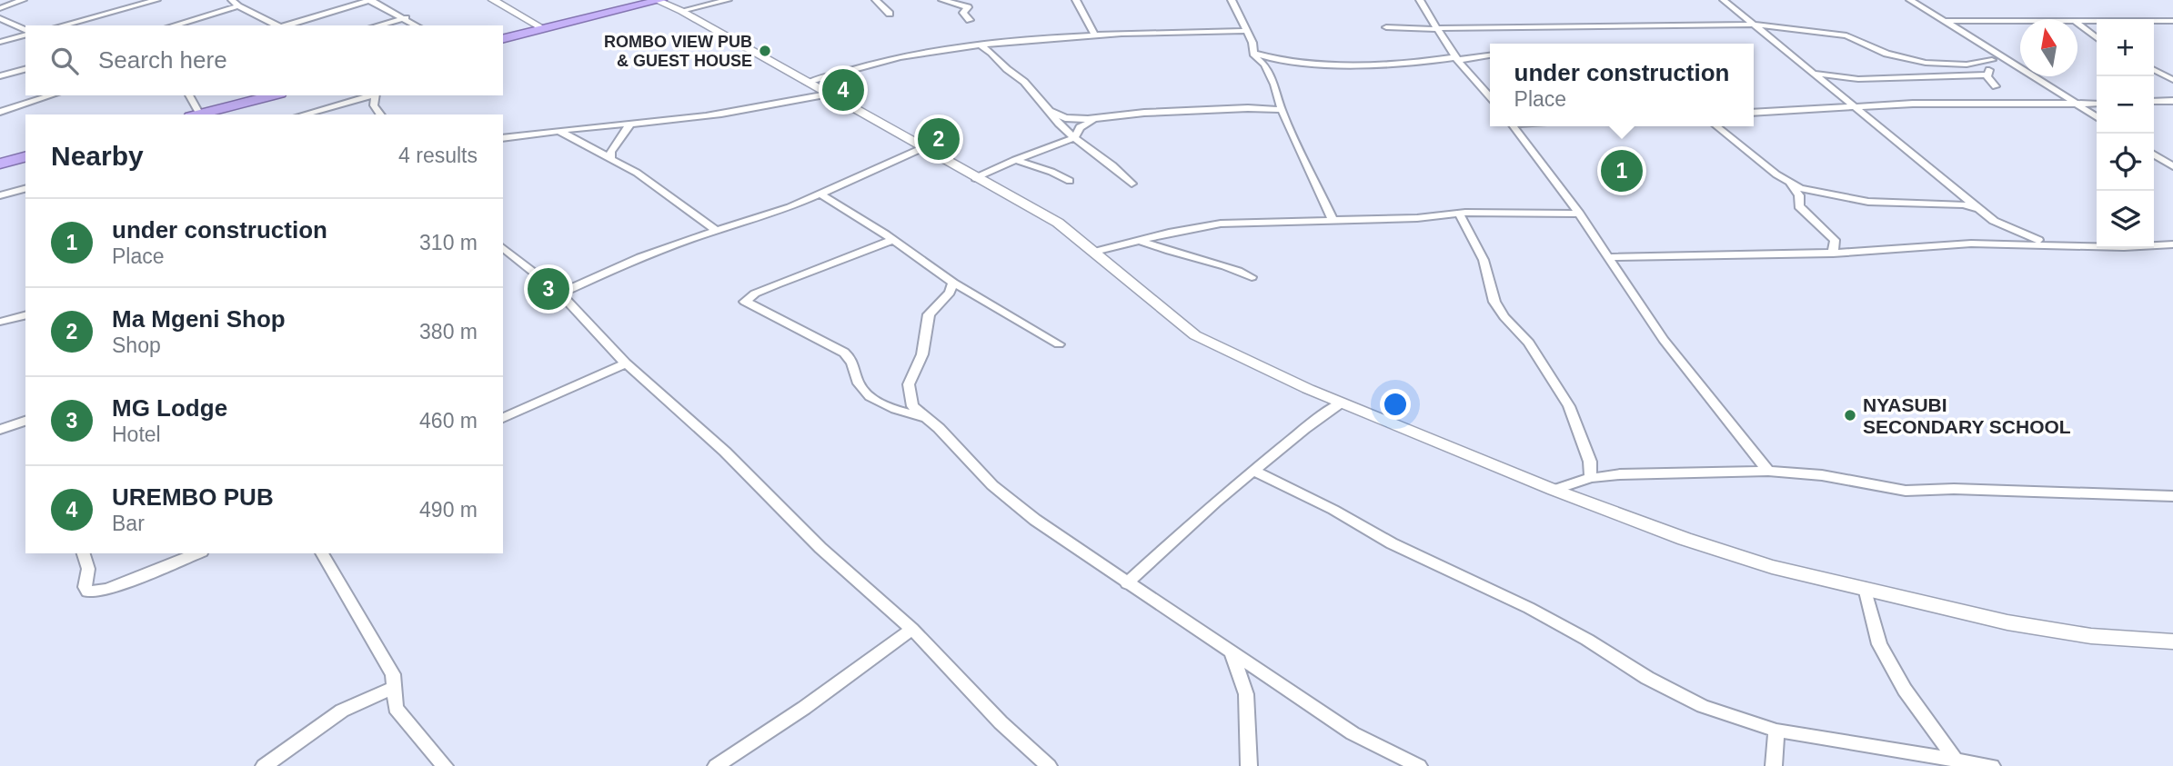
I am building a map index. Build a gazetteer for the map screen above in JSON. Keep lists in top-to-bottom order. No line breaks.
{"places":["ROMBO VIEW PUB & GUEST HOUSE","NYASUBI SECONDARY SCHOOL"],"north":"top","page":{"map_buttons":["+","−"],"search":"Search here","popup":["under construction","Place"],"pins":["4","2","1","3"],"heading":["Nearby","4 results"],"list":[{"mark":"1","name":"under construction","note":"Place","value":"310 m"},{"mark":"2","name":"Ma Mgeni Shop","note":"Shop","value":"380 m"},{"mark":"3","name":"MG Lodge","note":"Hotel","value":"460 m"},{"mark":"4","name":"UREMBO PUB","note":"Bar","value":"490 m"}]}}
